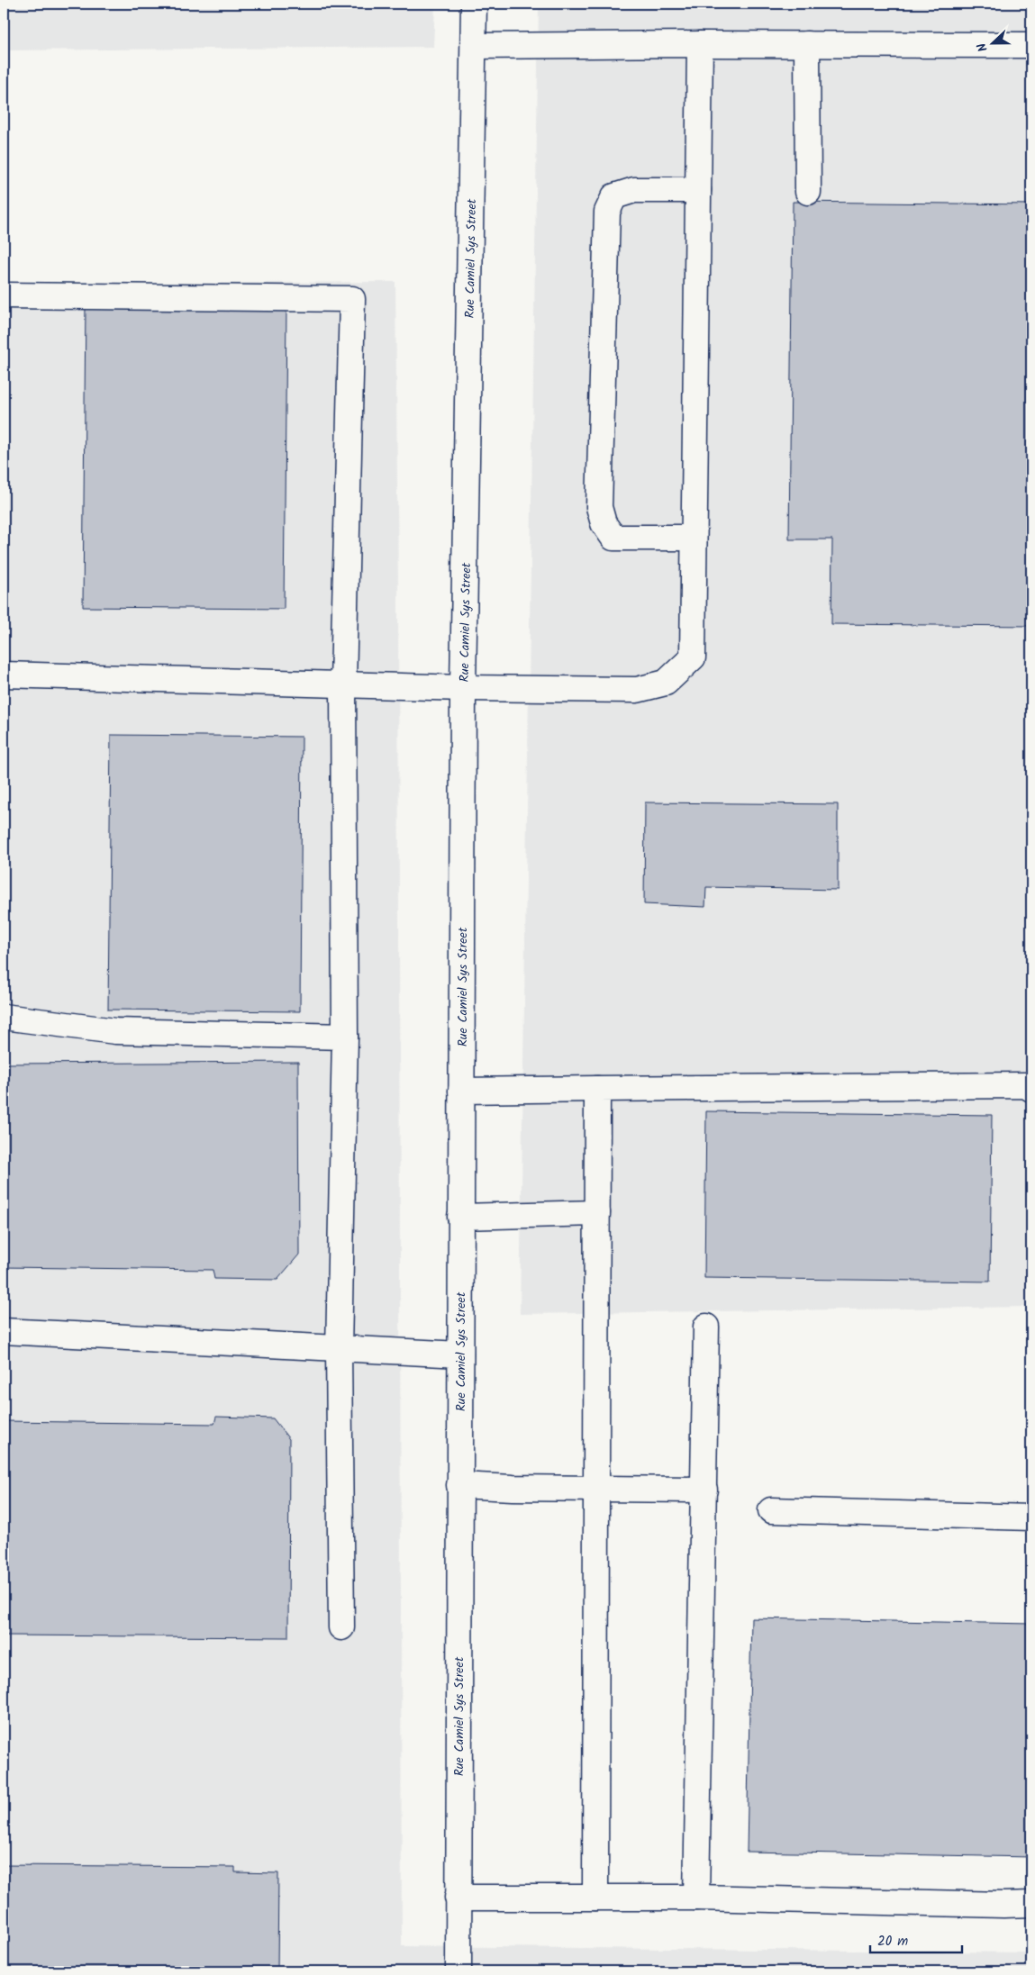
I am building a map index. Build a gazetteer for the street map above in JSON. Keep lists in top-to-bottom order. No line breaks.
{"streets":{"street":["Rue Camiel Sys Street"]},"scale_bar":"20 m","north":"left"}
